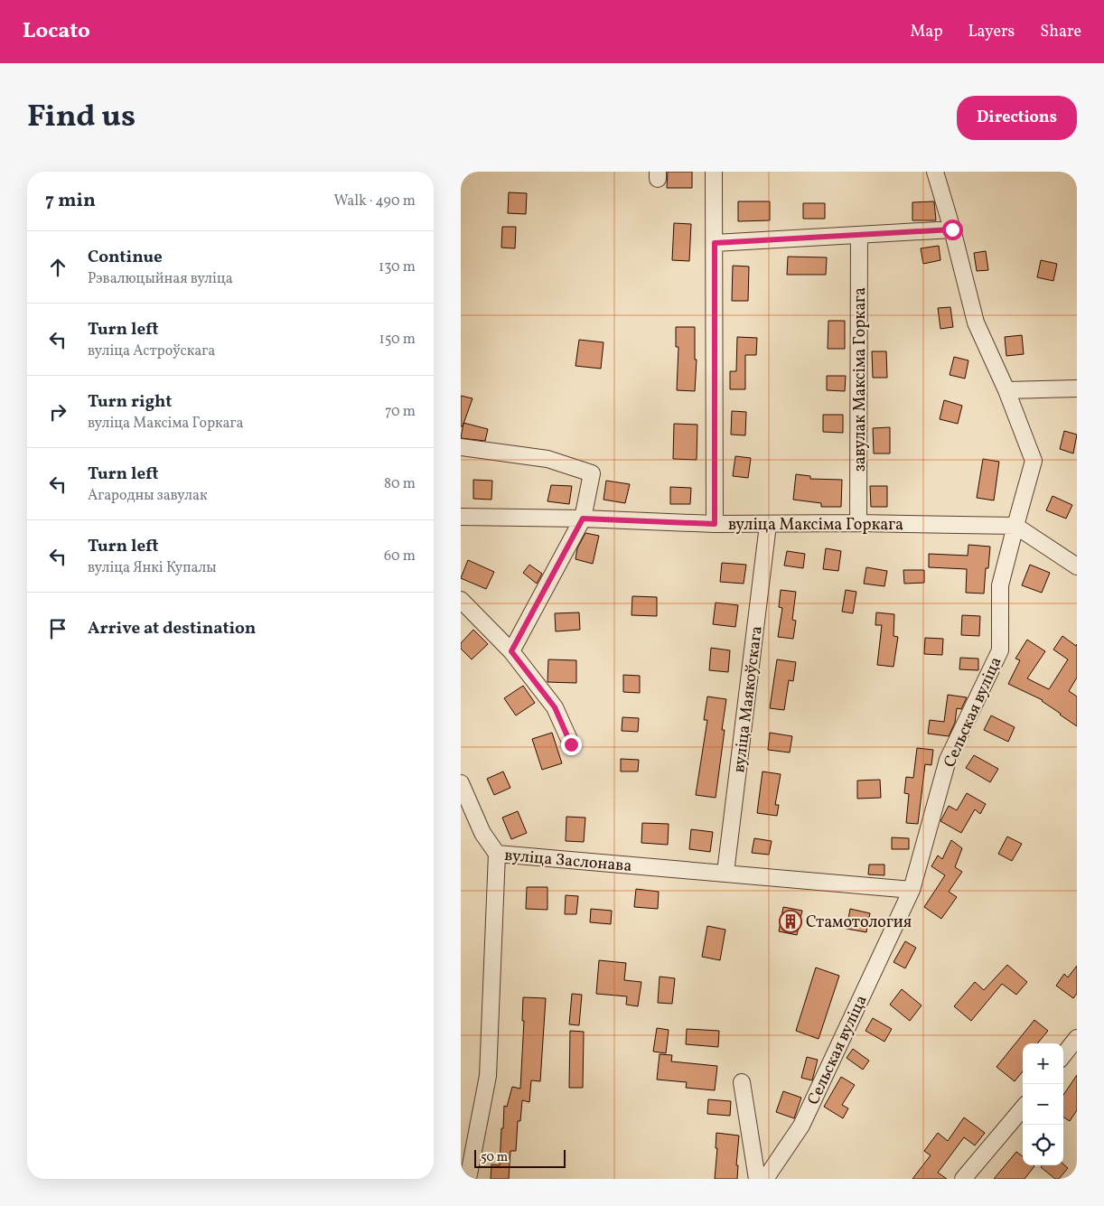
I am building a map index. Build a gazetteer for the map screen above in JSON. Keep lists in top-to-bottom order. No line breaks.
{"streets":{"street":["завулак Максіма Горкага","вуліца Максіма Горкага","вуліца Маякоўскага","Сельская вуліца","вуліца Заслонава"]},"crossings":[["завулак Максіма Горкага","вуліца Максіма Горкага"],["вуліца Максіма Горкага","вуліца Маякоўскага"],["вуліца Максіма Горкага","Сельская вуліца"],["вуліца Маякоўскага","вуліца Заслонава"],["Сельская вуліца","вуліца Заслонава"]],"places":{"building":["Стамотология"]},"scale_bar":"50 m","page":{"header":"Locato","nav":["Map","Layers","Share"],"title":"Find us","buttons":"Directions","heading":["7 min","Walk · 490 m"],"list":[["Continue","Рэвалюцыйная вуліца","130 m"],["Turn left","вуліца Астроўскага","150 m"],["Turn right","вуліца Максіма Горкага","70 m"],["Turn left","Агародны завулак","80 m"],["Turn left","вуліца Янкі Купалы","60 m"],"Arrive at destination"],"map_buttons":["+","−"],"scale":"50 m"}}
